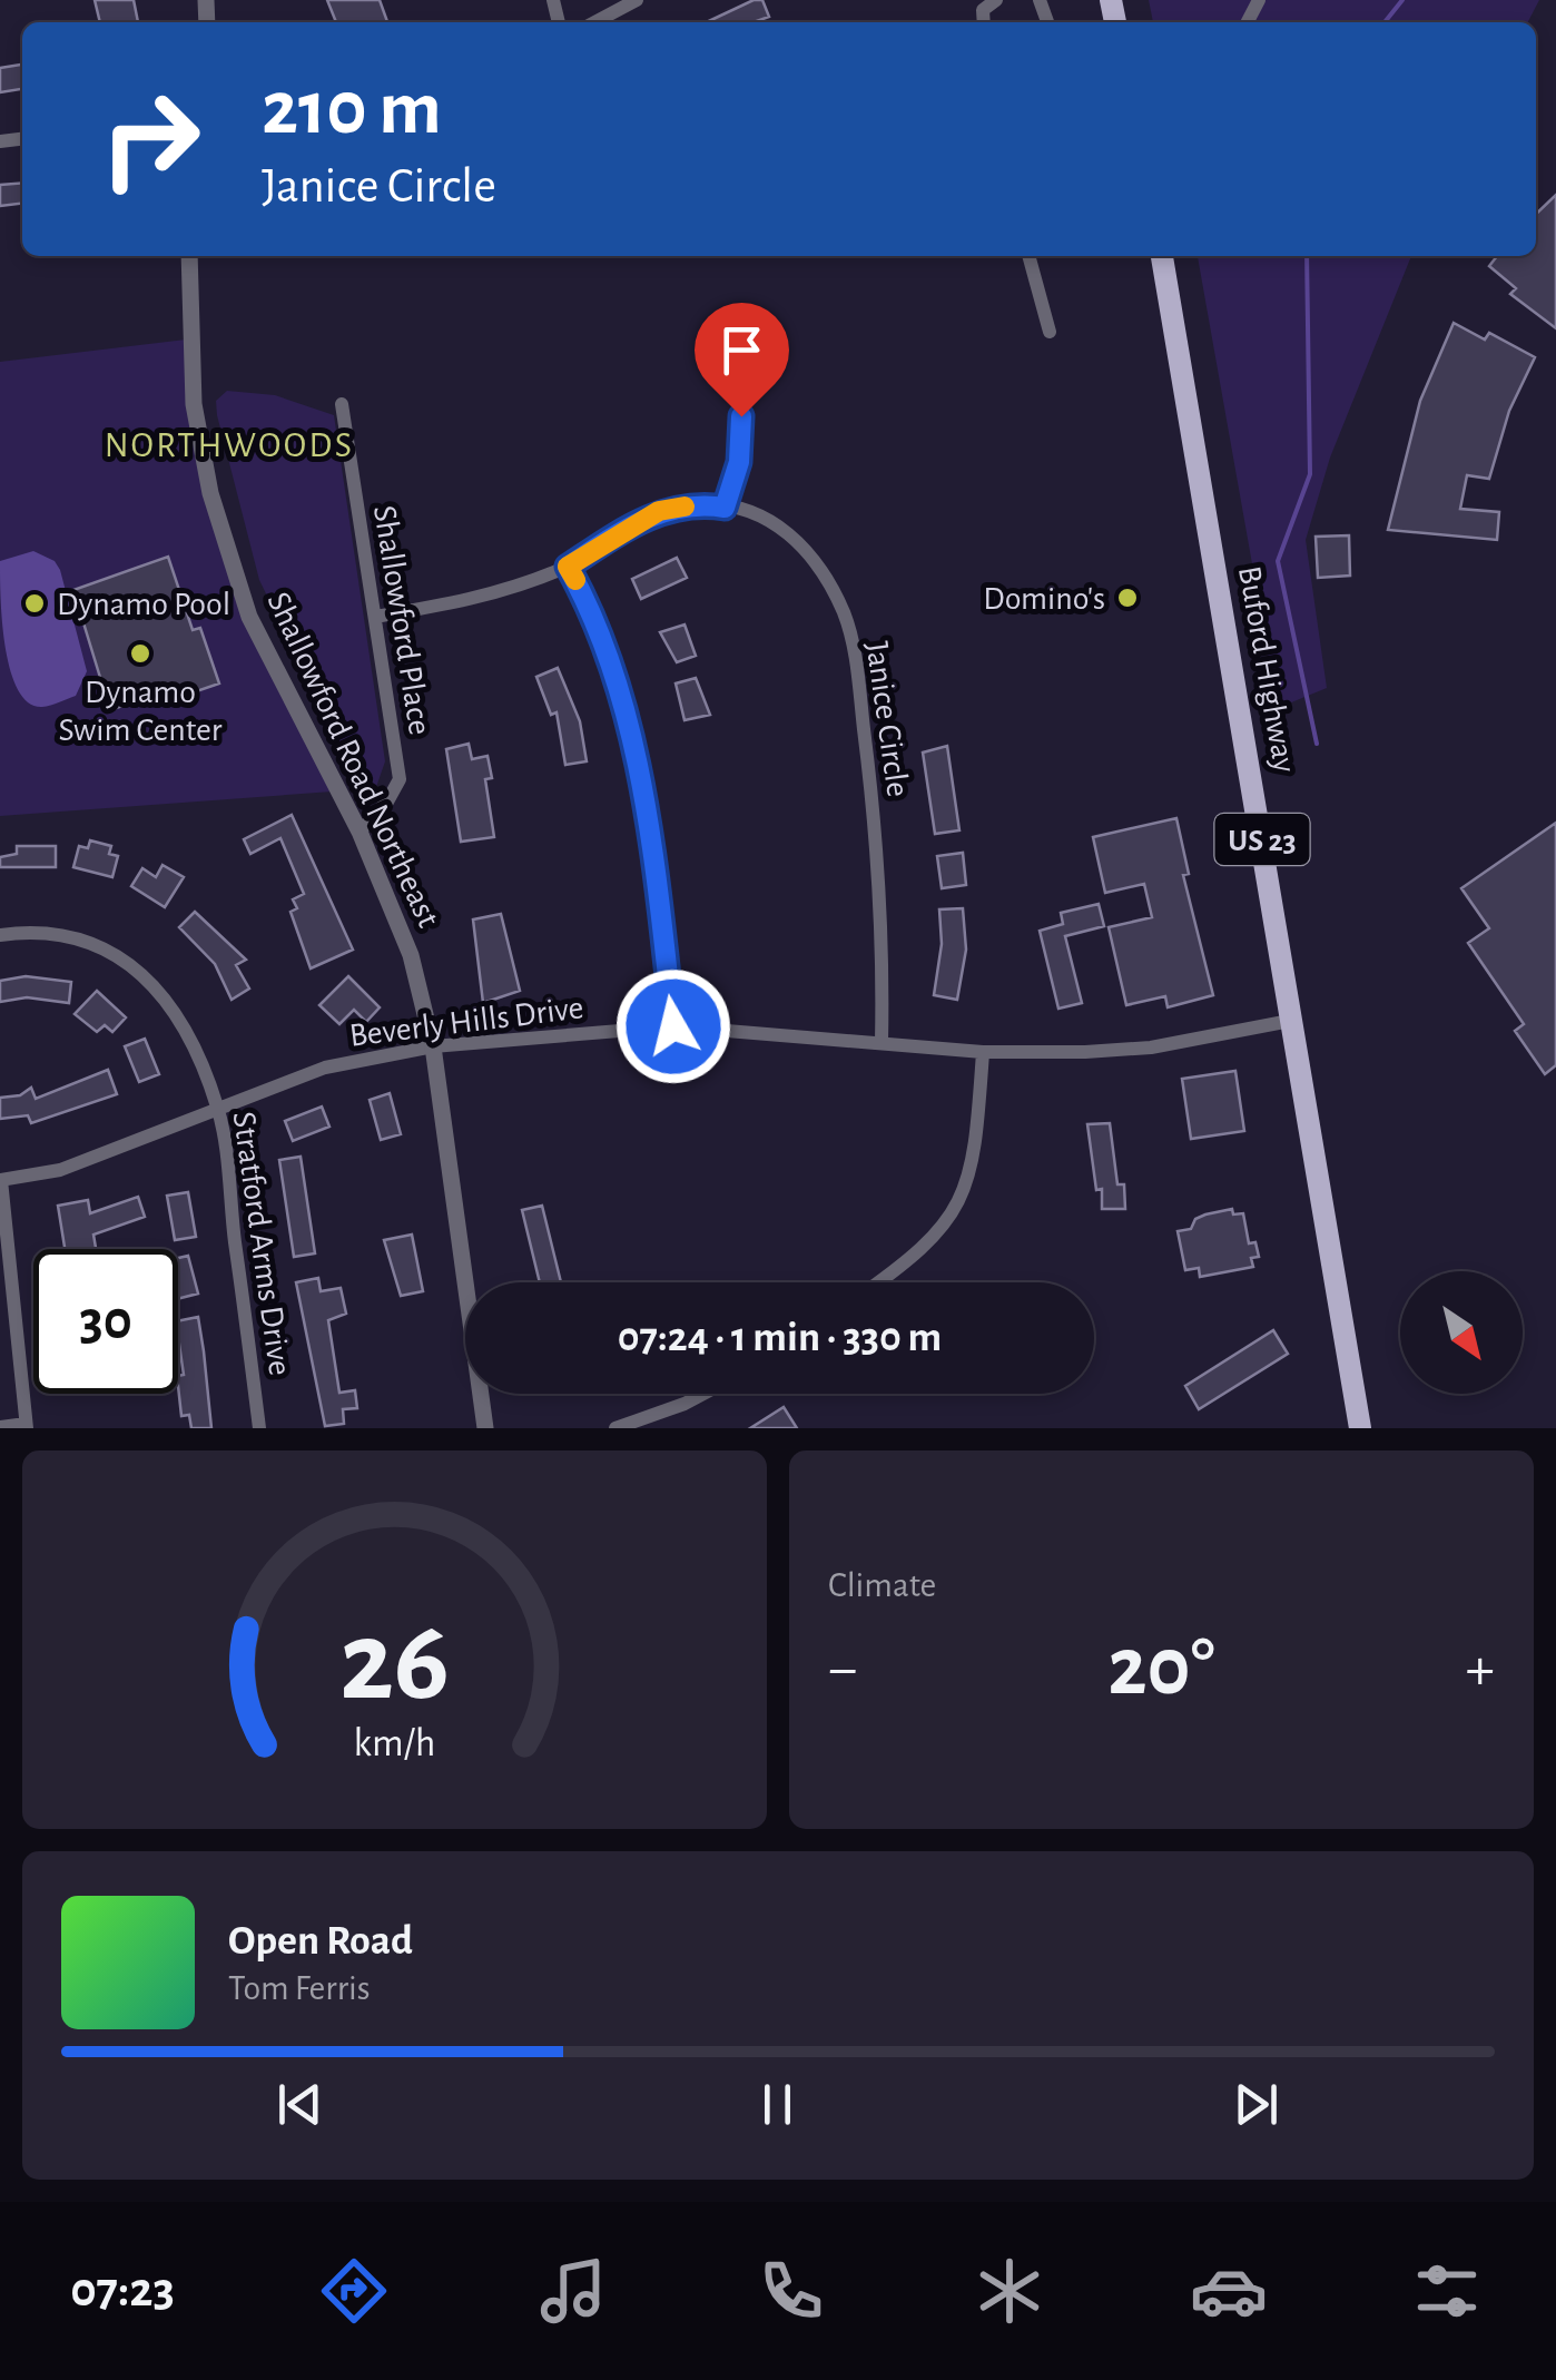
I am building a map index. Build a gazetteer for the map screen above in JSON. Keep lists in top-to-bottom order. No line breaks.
{"streets":{"main road":["Buford Highway","US 23"],"street":["Shallowford Place","Janice Circle","Shallowford Road Northeast","Beverly Hills Drive","Stratford Arms Drive"]},"crossings":[["Shallowford Place","Janice Circle"],["Shallowford Place","Shallowford Road Northeast"],["Buford Highway","Beverly Hills Drive"],["Janice Circle","Beverly Hills Drive"],["Shallowford Road Northeast","Beverly Hills Drive"],["Beverly Hills Drive","Stratford Arms Drive"]],"districts":["NORTHWOODS"],"places":["Domino's","Dynamo Pool","Dynamo Swim Center"],"north":"bottom right","page":{"turn":["210 m","Janice Circle"],"limit":"30","trip":"07:24 · 1 min · 330 m","tile":"Climate","heat":["−","20°","+"],"song":["Open Road","Tom Ferris"],"tabs":"07:23","gauge":["26","km/h"]}}
